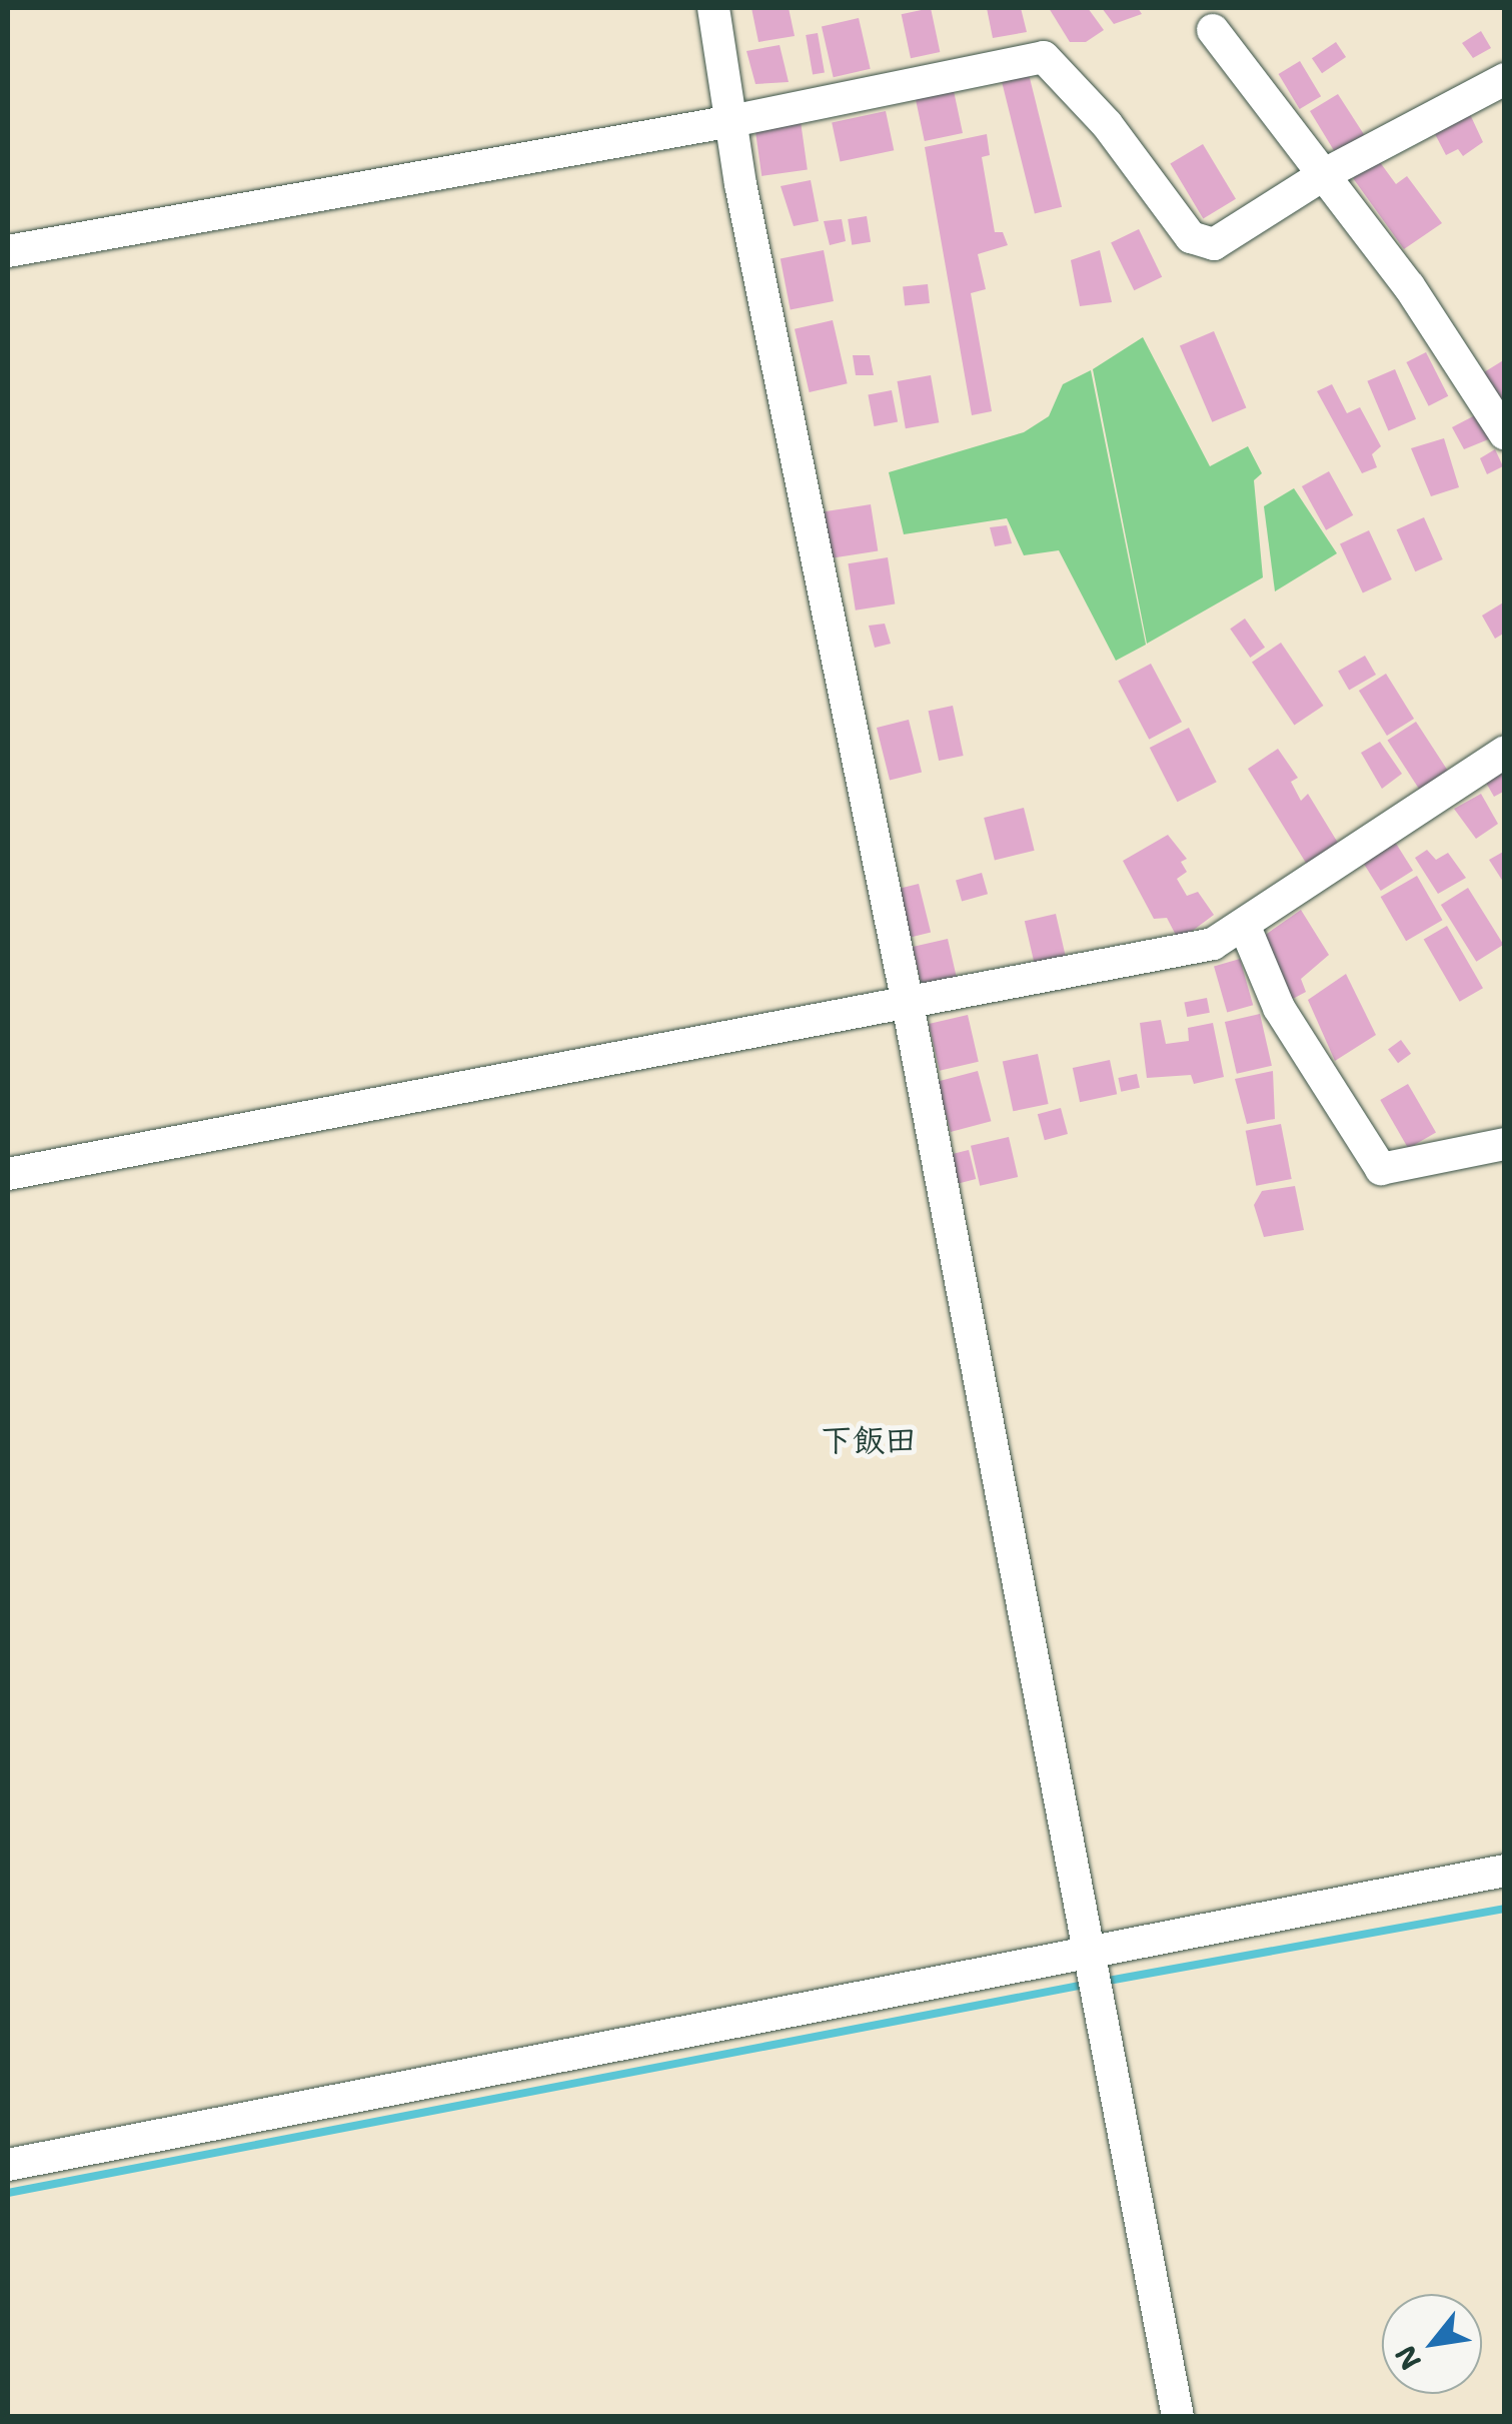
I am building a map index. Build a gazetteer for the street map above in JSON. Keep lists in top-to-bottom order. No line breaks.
{"districts":["下飯田"],"north":"bottom left"}
